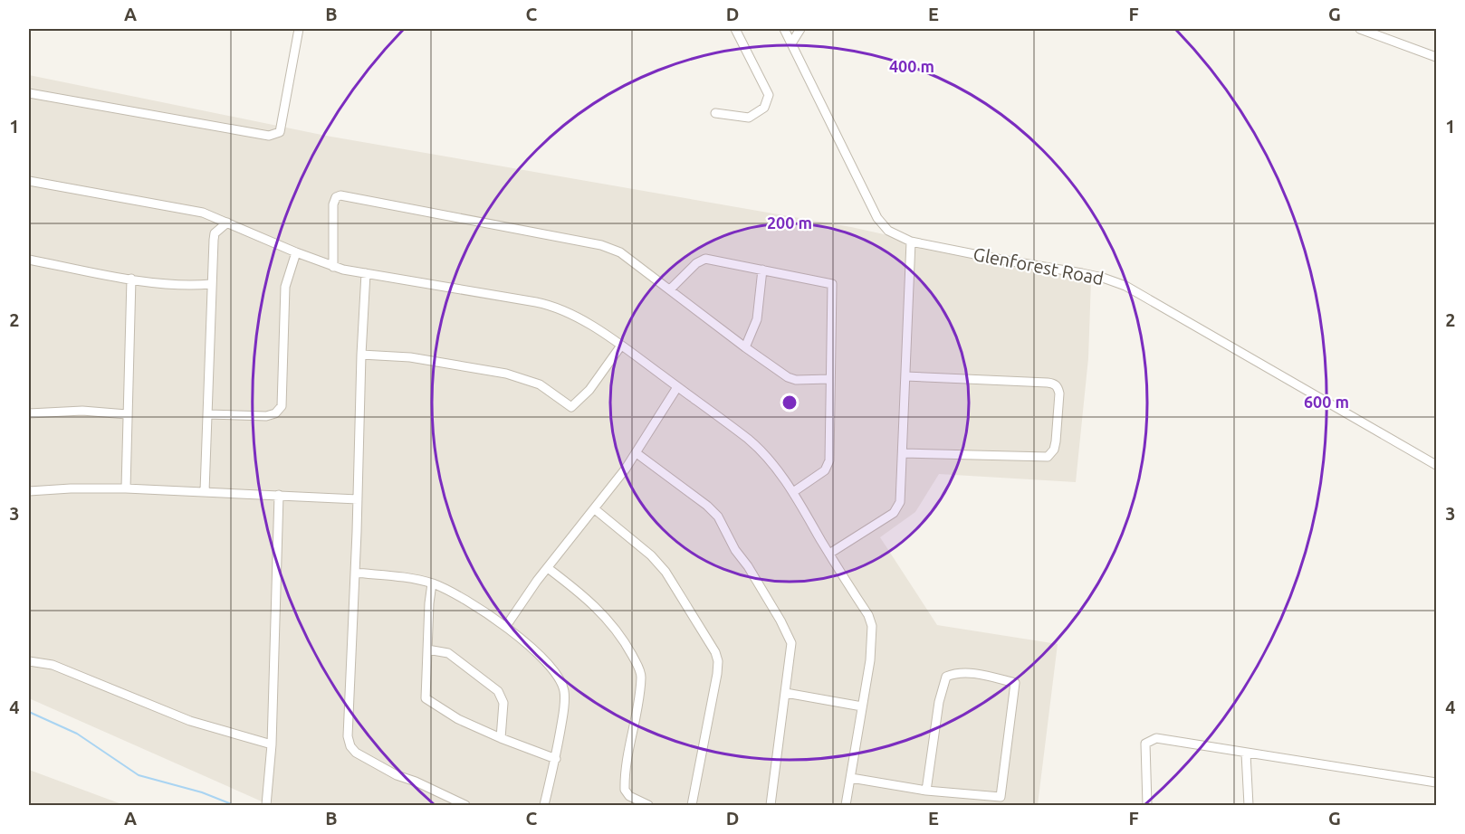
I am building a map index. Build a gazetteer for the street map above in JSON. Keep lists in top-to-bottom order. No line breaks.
{"streets":{"street":["Glenforest Road"]},"grid":{"columns":["A","B","C","D","E","F","G"],"rows":["1","2","3","4"]},"rings":["400 m","200 m","600 m"]}
